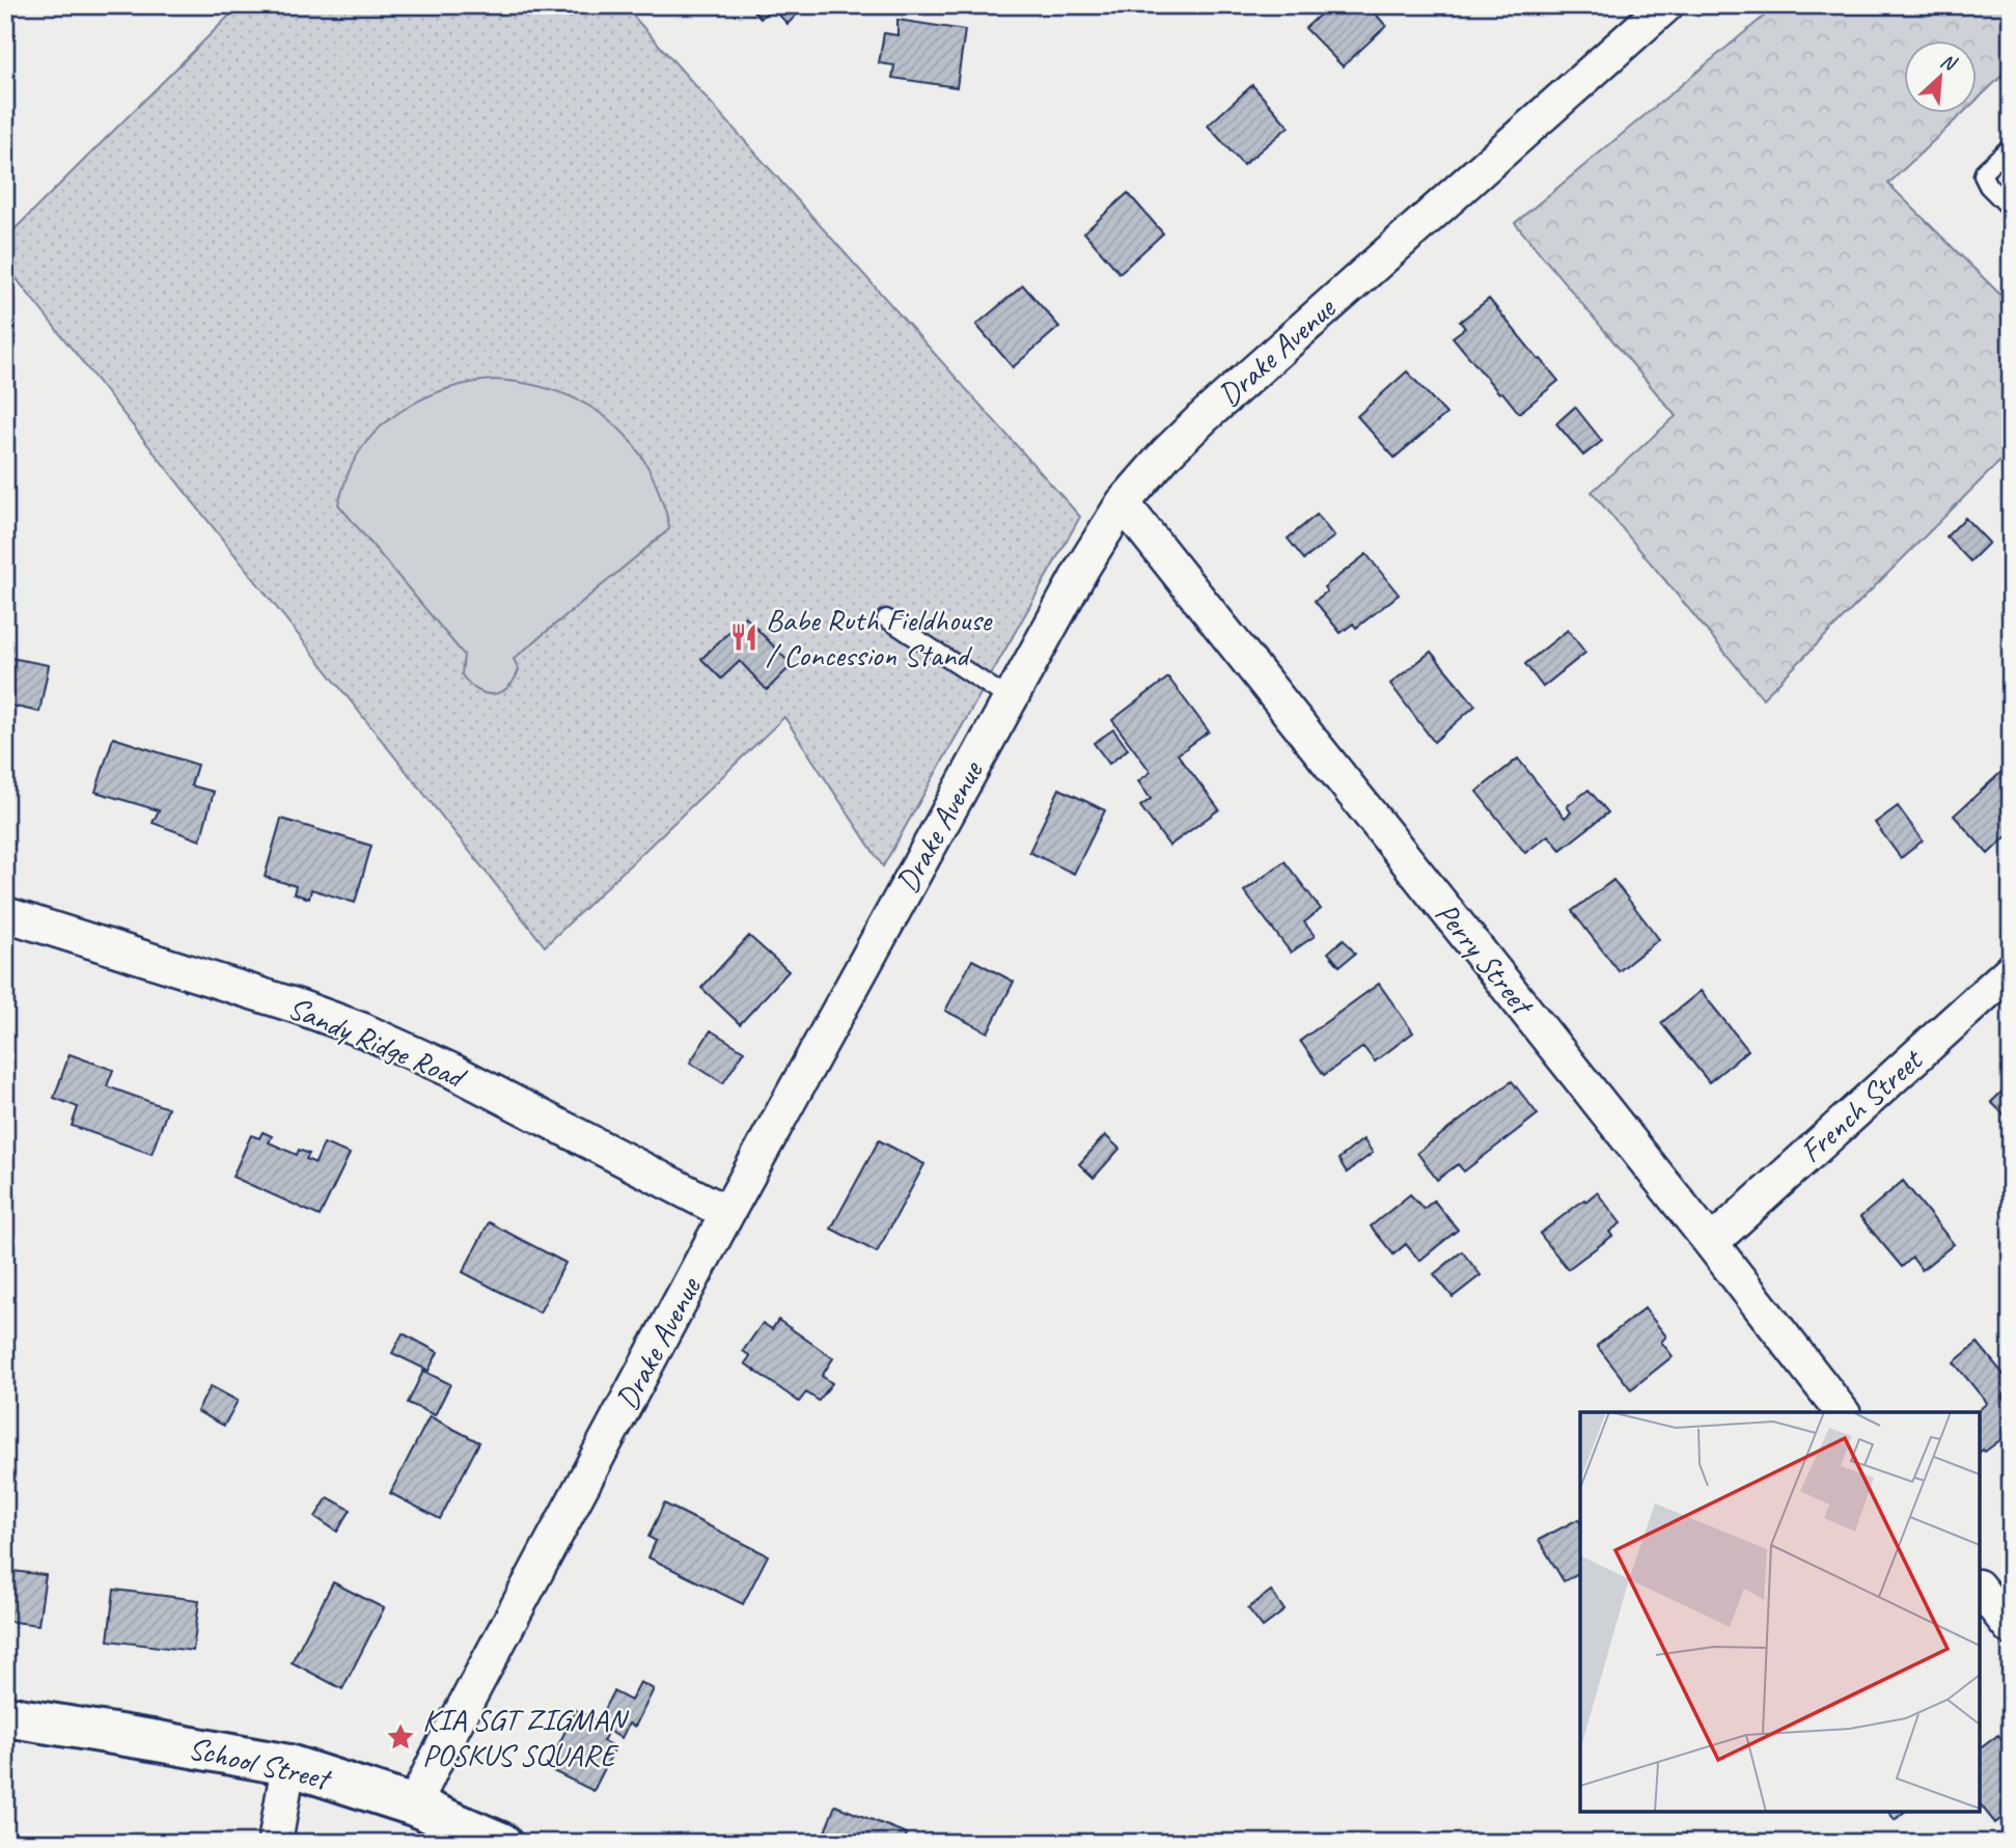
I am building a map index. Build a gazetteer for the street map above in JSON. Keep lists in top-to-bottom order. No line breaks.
{"streets":{"street":["Drake Avenue","Perry Street","Sandy Ridge Road","French Street","School Street"]},"crossings":[["Drake Avenue","Perry Street"],["Drake Avenue","Sandy Ridge Road"],["Drake Avenue","School Street"],["Perry Street","French Street"]],"places":{"restaurant":["Babe Ruth Fieldhouse / Concession Stand"],"place":["KIA SGT ZIGMAN POSKUS SQUARE"]},"north":"top right"}
